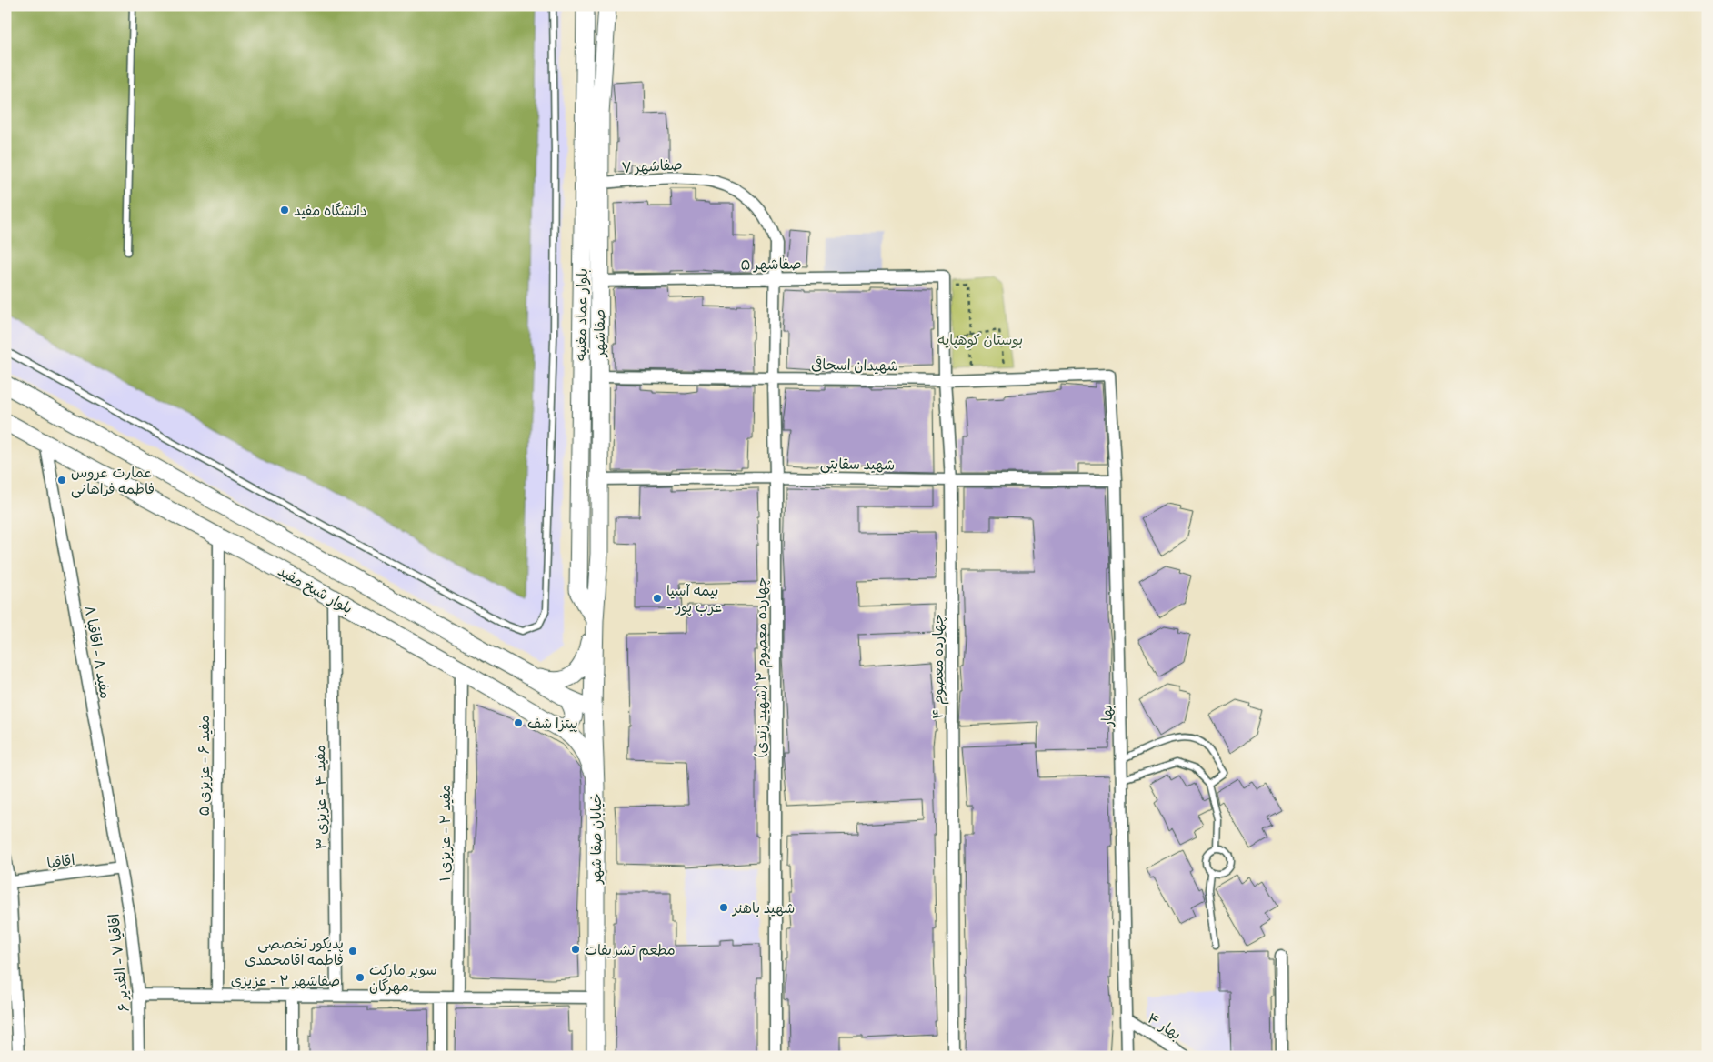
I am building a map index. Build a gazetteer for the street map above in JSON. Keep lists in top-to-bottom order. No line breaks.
{"streets":{"main road":["بلوار عماد مغنیه","صفاشهر","بلوار شیخ مفید","خیابان صفا شهر"],"street":["صفاشهر ۷","صفاشهر ۵","شهیدان اسحاقی","شهید سقایتی","مفید ۸ - اقاقیا ۸","چهارده معصوم ۴","چهارده معصوم ۲ (شهید زندی)","بهار","مفید ۶ - عزیزی ۵","مفید ۴ - عزیزی ۳","مفید ۲ - عزیزی ۱","اقاقیا","اقاقیا ۷ - الغدیر ۶","صفاشهر ۲ - عزیزی","بهار ۴"]},"crossings":[["صفاشهر ۷","صفاشهر ۵"],["صفاشهر ۷","صفاشهر"],["صفاشهر ۷","چهارده معصوم ۲ (شهید زندی)"],["صفاشهر ۵","صفاشهر"],["صفاشهر ۵","چهارده معصوم ۴"],["صفاشهر ۵","چهارده معصوم ۲ (شهید زندی)"],["بلوار عماد مغنیه","صفاشهر"],["بلوار عماد مغنیه","خیابان صفا شهر"],["صفاشهر","شهیدان اسحاقی"],["صفاشهر","شهید سقایتی"],["صفاشهر","خیابان صفا شهر"],["شهیدان اسحاقی","چهارده معصوم ۴"],["شهیدان اسحاقی","چهارده معصوم ۲ (شهید زندی)"],["شهیدان اسحاقی","بهار"],["شهید سقایتی","چهارده معصوم ۴"],["شهید سقایتی","چهارده معصوم ۲ (شهید زندی)"],["شهید سقایتی","بهار"],["بلوار شیخ مفید","مفید ۸ - اقاقیا ۸"],["بلوار شیخ مفید","مفید ۶ - عزیزی ۵"],["بلوار شیخ مفید","مفید ۴ - عزیزی ۳"],["بلوار شیخ مفید","مفید ۲ - عزیزی ۱"],["بلوار شیخ مفید","خیابان صفا شهر"],["مفید ۸ - اقاقیا ۸","اقاقیا"],["مفید ۸ - اقاقیا ۸","اقاقیا ۷ - الغدیر ۶"],["بهار","بهار ۴"],["مفید ۶ - عزیزی ۵","صفاشهر ۲ - عزیزی"],["مفید ۴ - عزیزی ۳","صفاشهر ۲ - عزیزی"],["مفید ۲ - عزیزی ۱","صفاشهر ۲ - عزیزی"],["خیابان صفا شهر","صفاشهر ۲ - عزیزی"],["اقاقیا","اقاقیا ۷ - الغدیر ۶"],["اقاقیا ۷ - الغدیر ۶","صفاشهر ۲ - عزیزی"]],"parks":["بوستان کوهپایه"],"places":["دانشگاه مفید","عمارت عروس فاطمه فراهانی","بیمه آسیا - عرب پور","پیتزا شف","شهید باهنر","مطعم تشريفات","پدیکور تخصصی فاطمه اقامحمدی","سوپر مارکت مهرگان"]}
